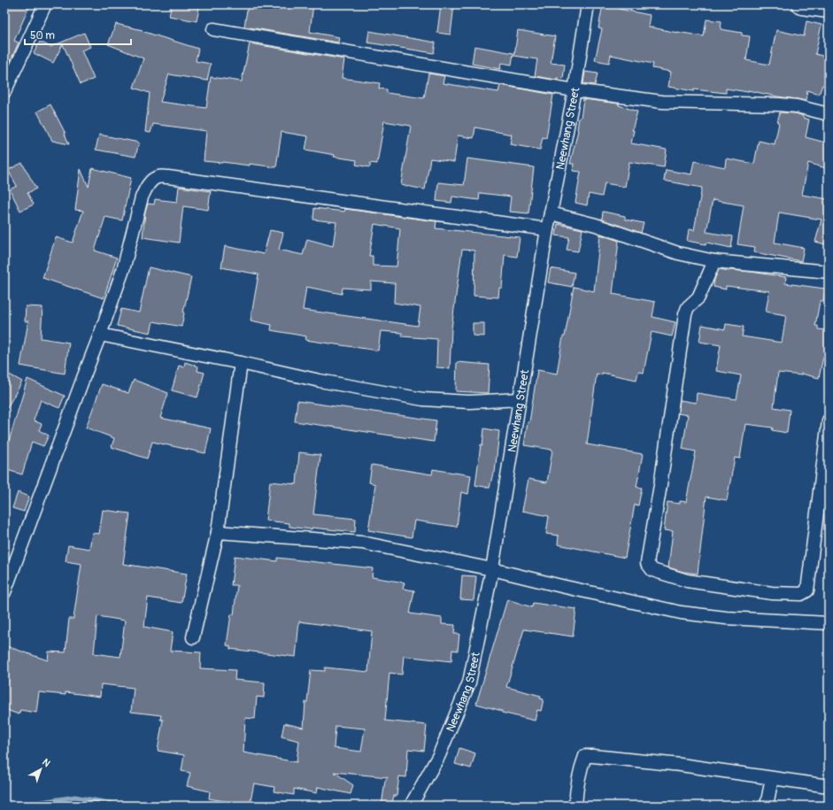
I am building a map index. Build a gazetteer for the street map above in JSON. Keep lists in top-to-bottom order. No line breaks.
{"streets":{"street":["Neewhang Street"]},"scale_bar":"50 m","north":"top right"}
